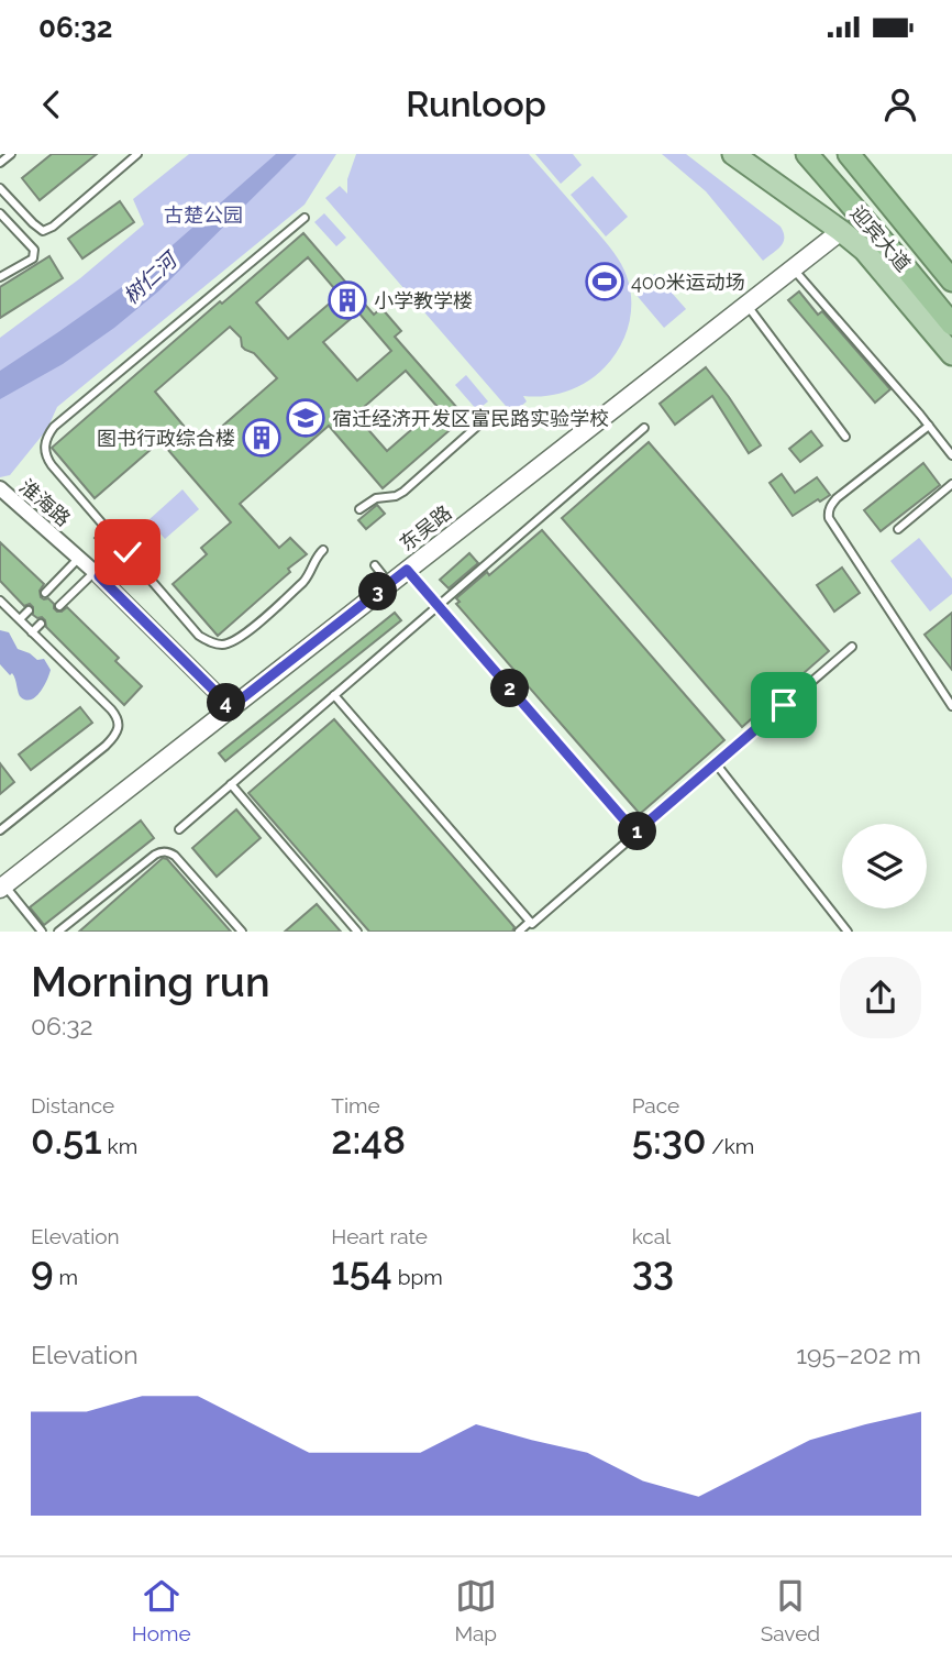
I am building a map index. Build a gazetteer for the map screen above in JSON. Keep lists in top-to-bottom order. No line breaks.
{"streets":{"highway":["迎宾大道"],"street":["淮海路","东吴路"]},"crossings":[["淮海路","东吴路"]],"water":["树仁河"],"parks":["古楚公园"],"places":{"sports":["400米运动场"],"building":["小学教学楼","图书行政综合楼"],"school or university":["宿迁经济开发区富民路实验学校"]},"page":{"status":"06:32","header":"Runloop","pins":["3","2","4","1"],"heading":["Morning run","06:32"],"stats":[["Distance","0.51 km"],["Time","2:48"],["Pace","5:30 /km"],["Elevation","9 m"],["Heart rate","154 bpm"],["kcal","33"]],"chart":["Elevation","195–202 m"],"tabs":["Home","Map","Saved"]}}
